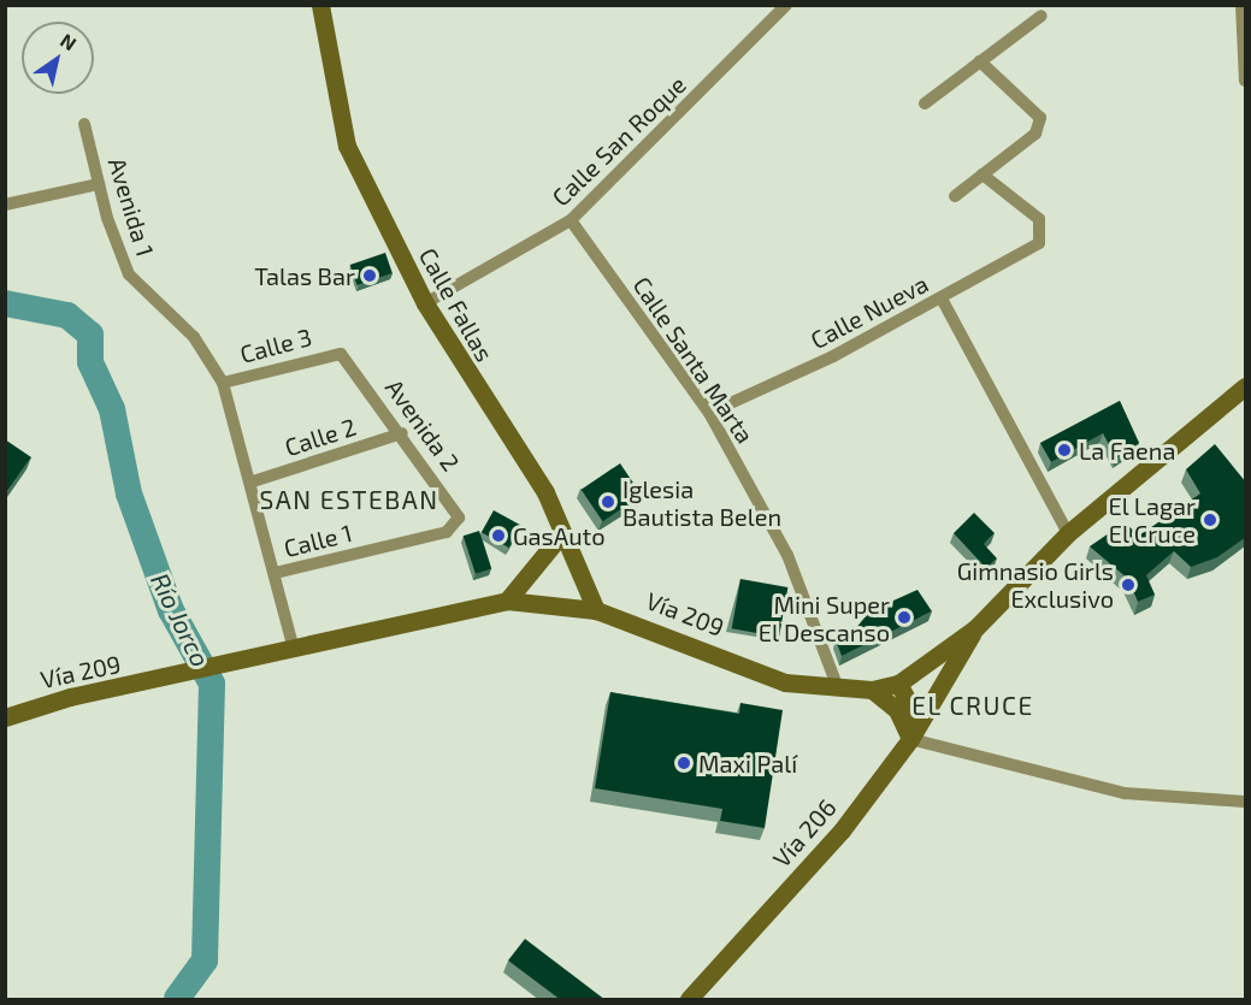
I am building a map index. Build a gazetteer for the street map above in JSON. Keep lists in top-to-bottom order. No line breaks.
{"streets":{"main road":["Calle Fallas","Vía 209","Vía 206"],"street":["Calle San Roque","Avenida 1","Calle Nueva","Calle 3","Calle Santa Marta","Avenida 2","Calle 2","Calle 1"]},"crossings":[["Calle San Roque","Calle Fallas"],["Calle San Roque","Calle Santa Marta"],["Avenida 1","Calle 3"],["Avenida 1","Calle 2"],["Avenida 1","Calle 1"],["Avenida 1","Vía 209"],["Calle Fallas","Vía 209"],["Calle Nueva","Calle Santa Marta"],["Calle 3","Avenida 2"],["Calle Santa Marta","Vía 209"],["Avenida 2","Calle 2"],["Avenida 2","Calle 1"],["Vía 209","Vía 206"]],"districts":["SAN ESTEBAN","EL CRUCE"],"water":["Río Jorco"],"places":["Talas Bar","La Faena","Iglesia Bautista Belen","El Lagar El Cruce","GasAuto","Gimnasio Girls Exclusivo","Mini Super El Descanso","Maxi Palí"],"north":"top right"}
